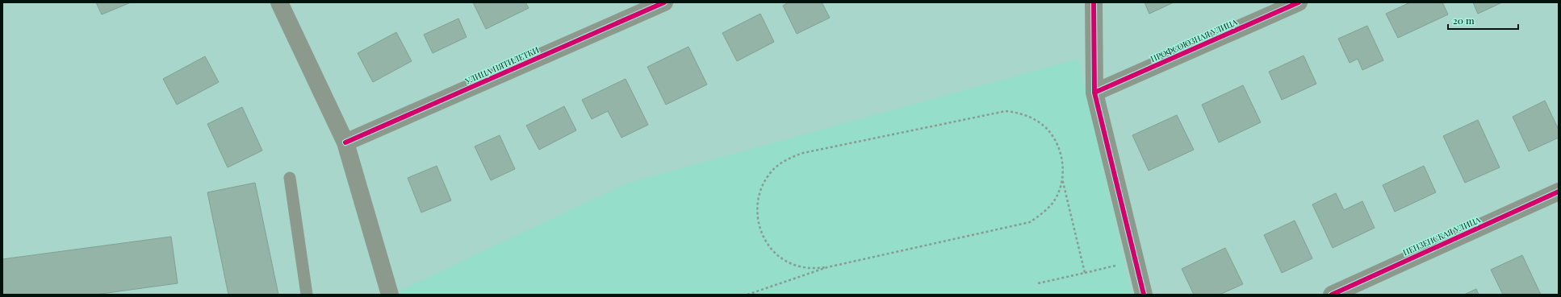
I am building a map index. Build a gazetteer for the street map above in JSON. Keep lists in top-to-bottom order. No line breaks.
{"streets":{"street":["ПРОФСОЮЗНАЯ УЛИЦА","УЛИЦА ПЯТИЛЕТКИ","ПЕНЗЕНСКАЯ УЛИЦА"]},"scale_bar":"20 m"}
